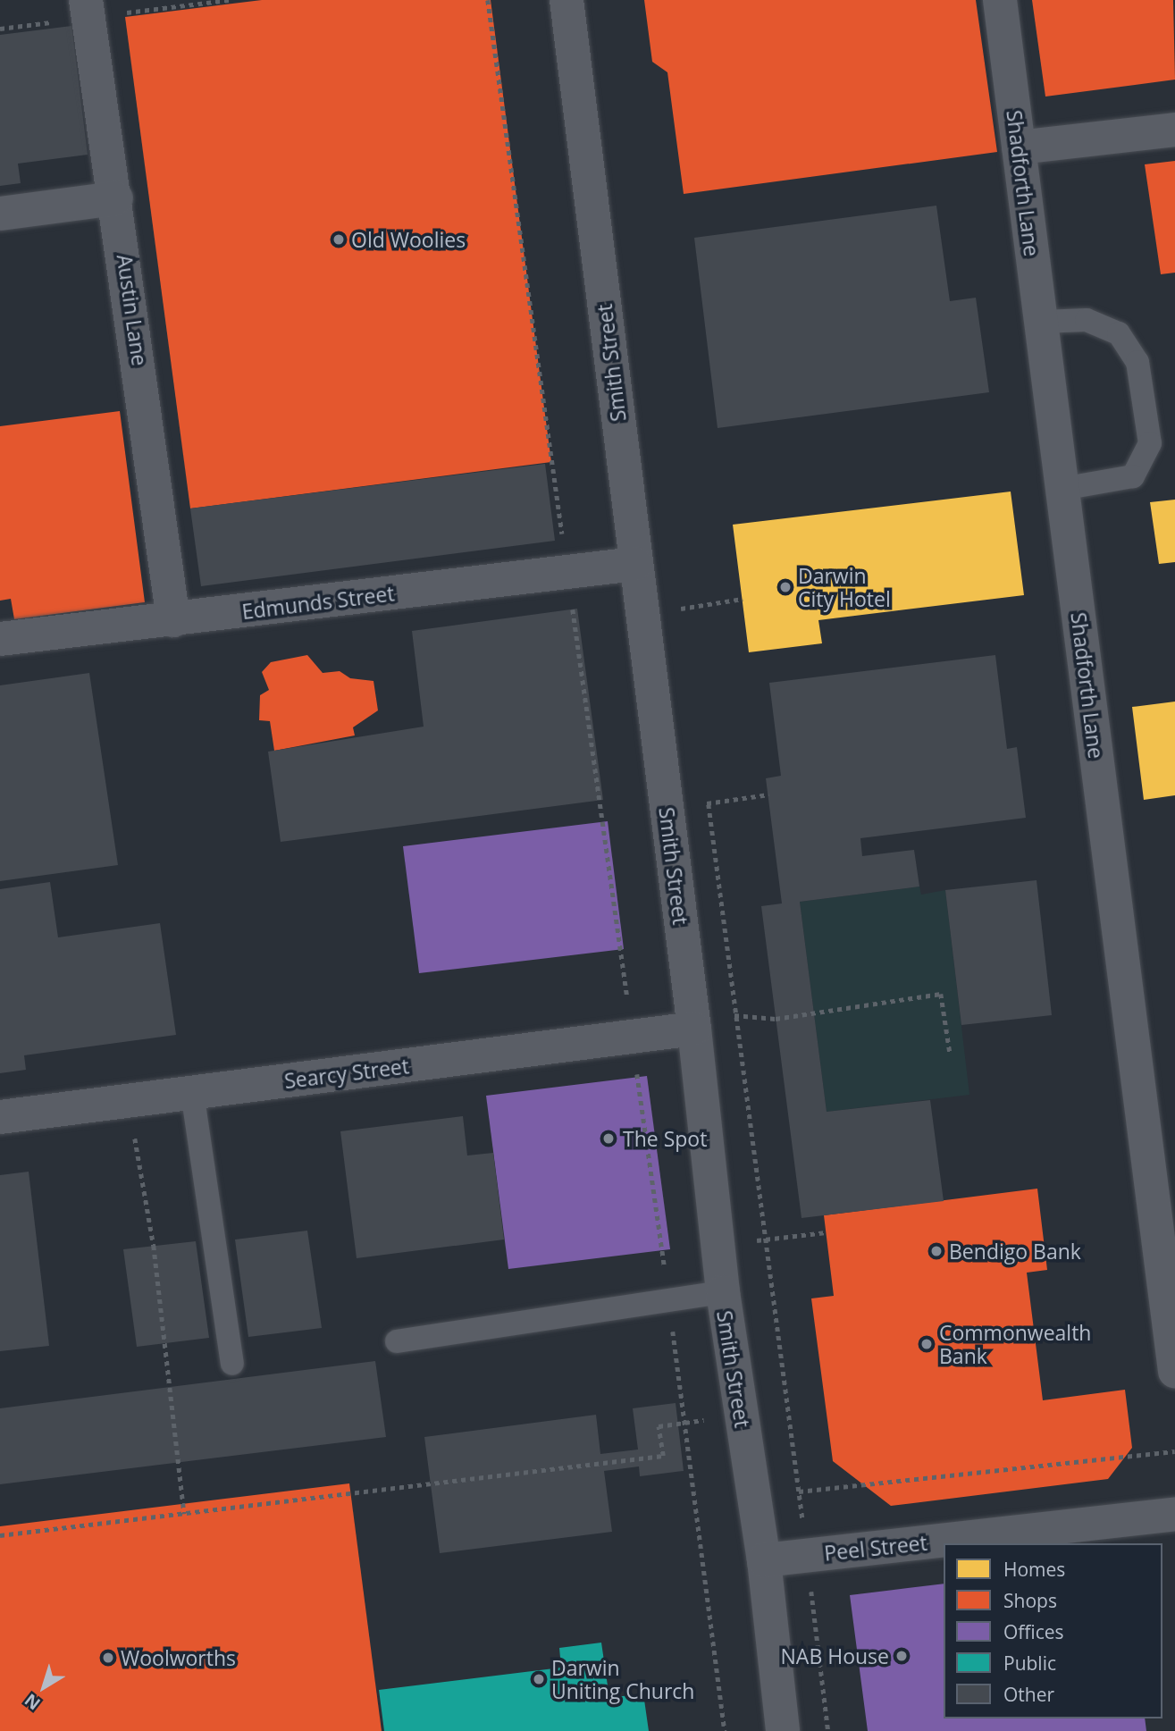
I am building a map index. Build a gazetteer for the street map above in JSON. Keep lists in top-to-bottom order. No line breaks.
{"streets":{"street":["Shadforth Lane","Austin Lane","Smith Street","Edmunds Street","Searcy Street","Peel Street"]},"crossings":[["Austin Lane","Edmunds Street"],["Smith Street","Edmunds Street"],["Smith Street","Searcy Street"],["Smith Street","Peel Street"]],"places":["Old Woolies","Darwin City Hotel","The Spot","Bendigo Bank","Commonwealth Bank","NAB House","Woolworths","Darwin Uniting Church"],"legend":["Homes","Shops","Offices","Public","Other"],"north":"bottom left"}
